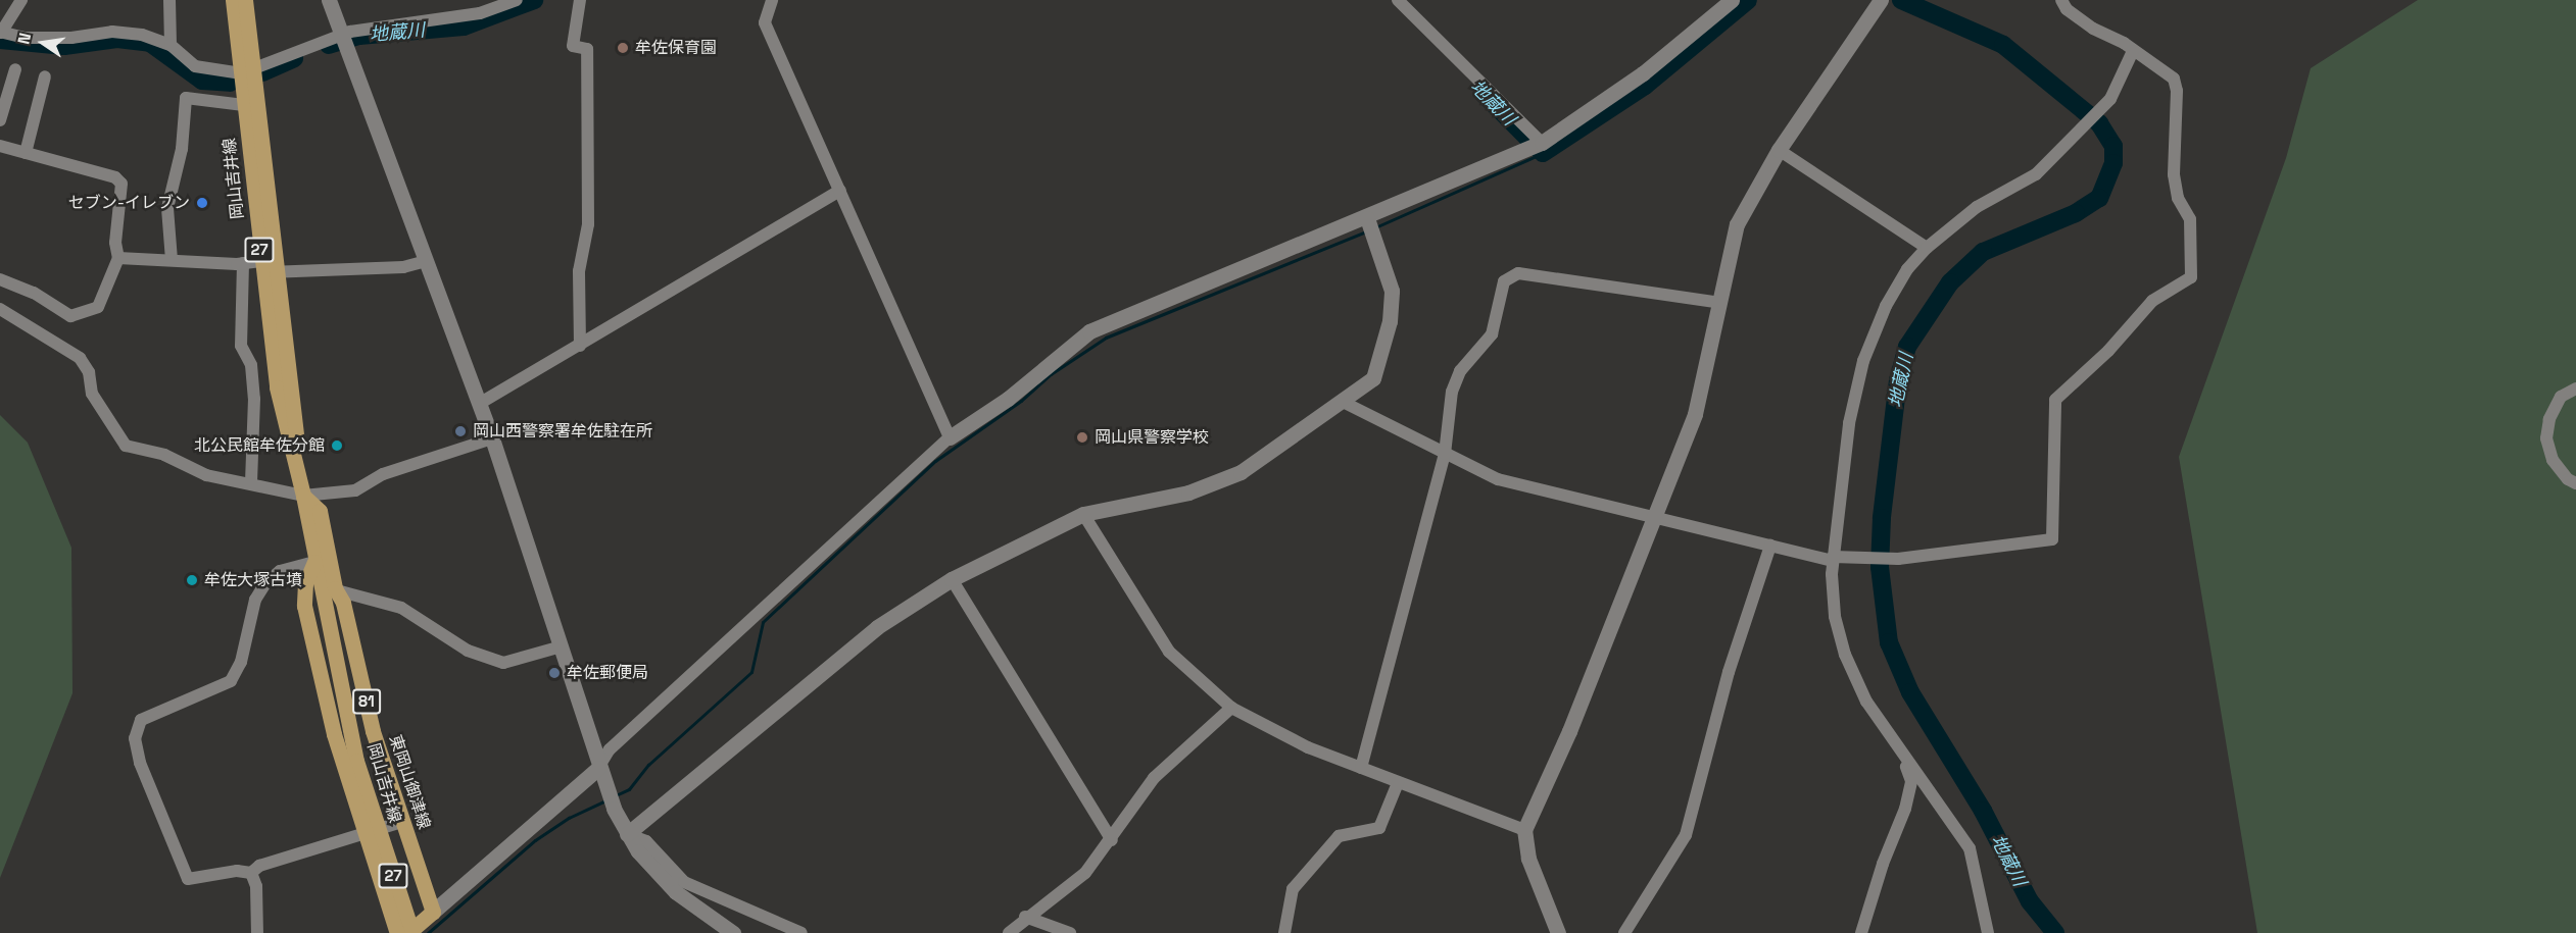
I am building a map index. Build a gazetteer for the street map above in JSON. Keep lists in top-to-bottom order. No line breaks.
{"streets":{"main road":["岡山吉井線","27","81","東岡山御津線"]},"crossings":[["岡山吉井線","81"],["岡山吉井線","東岡山御津線"]],"water":["地蔵川"],"places":["牟佐保育園","セブン-イレブン","岡山西警察署牟佐駐在所","岡山県警察学校","北公民館牟佐分館","牟佐大塚古墳","牟佐郵便局"],"north":"left"}
